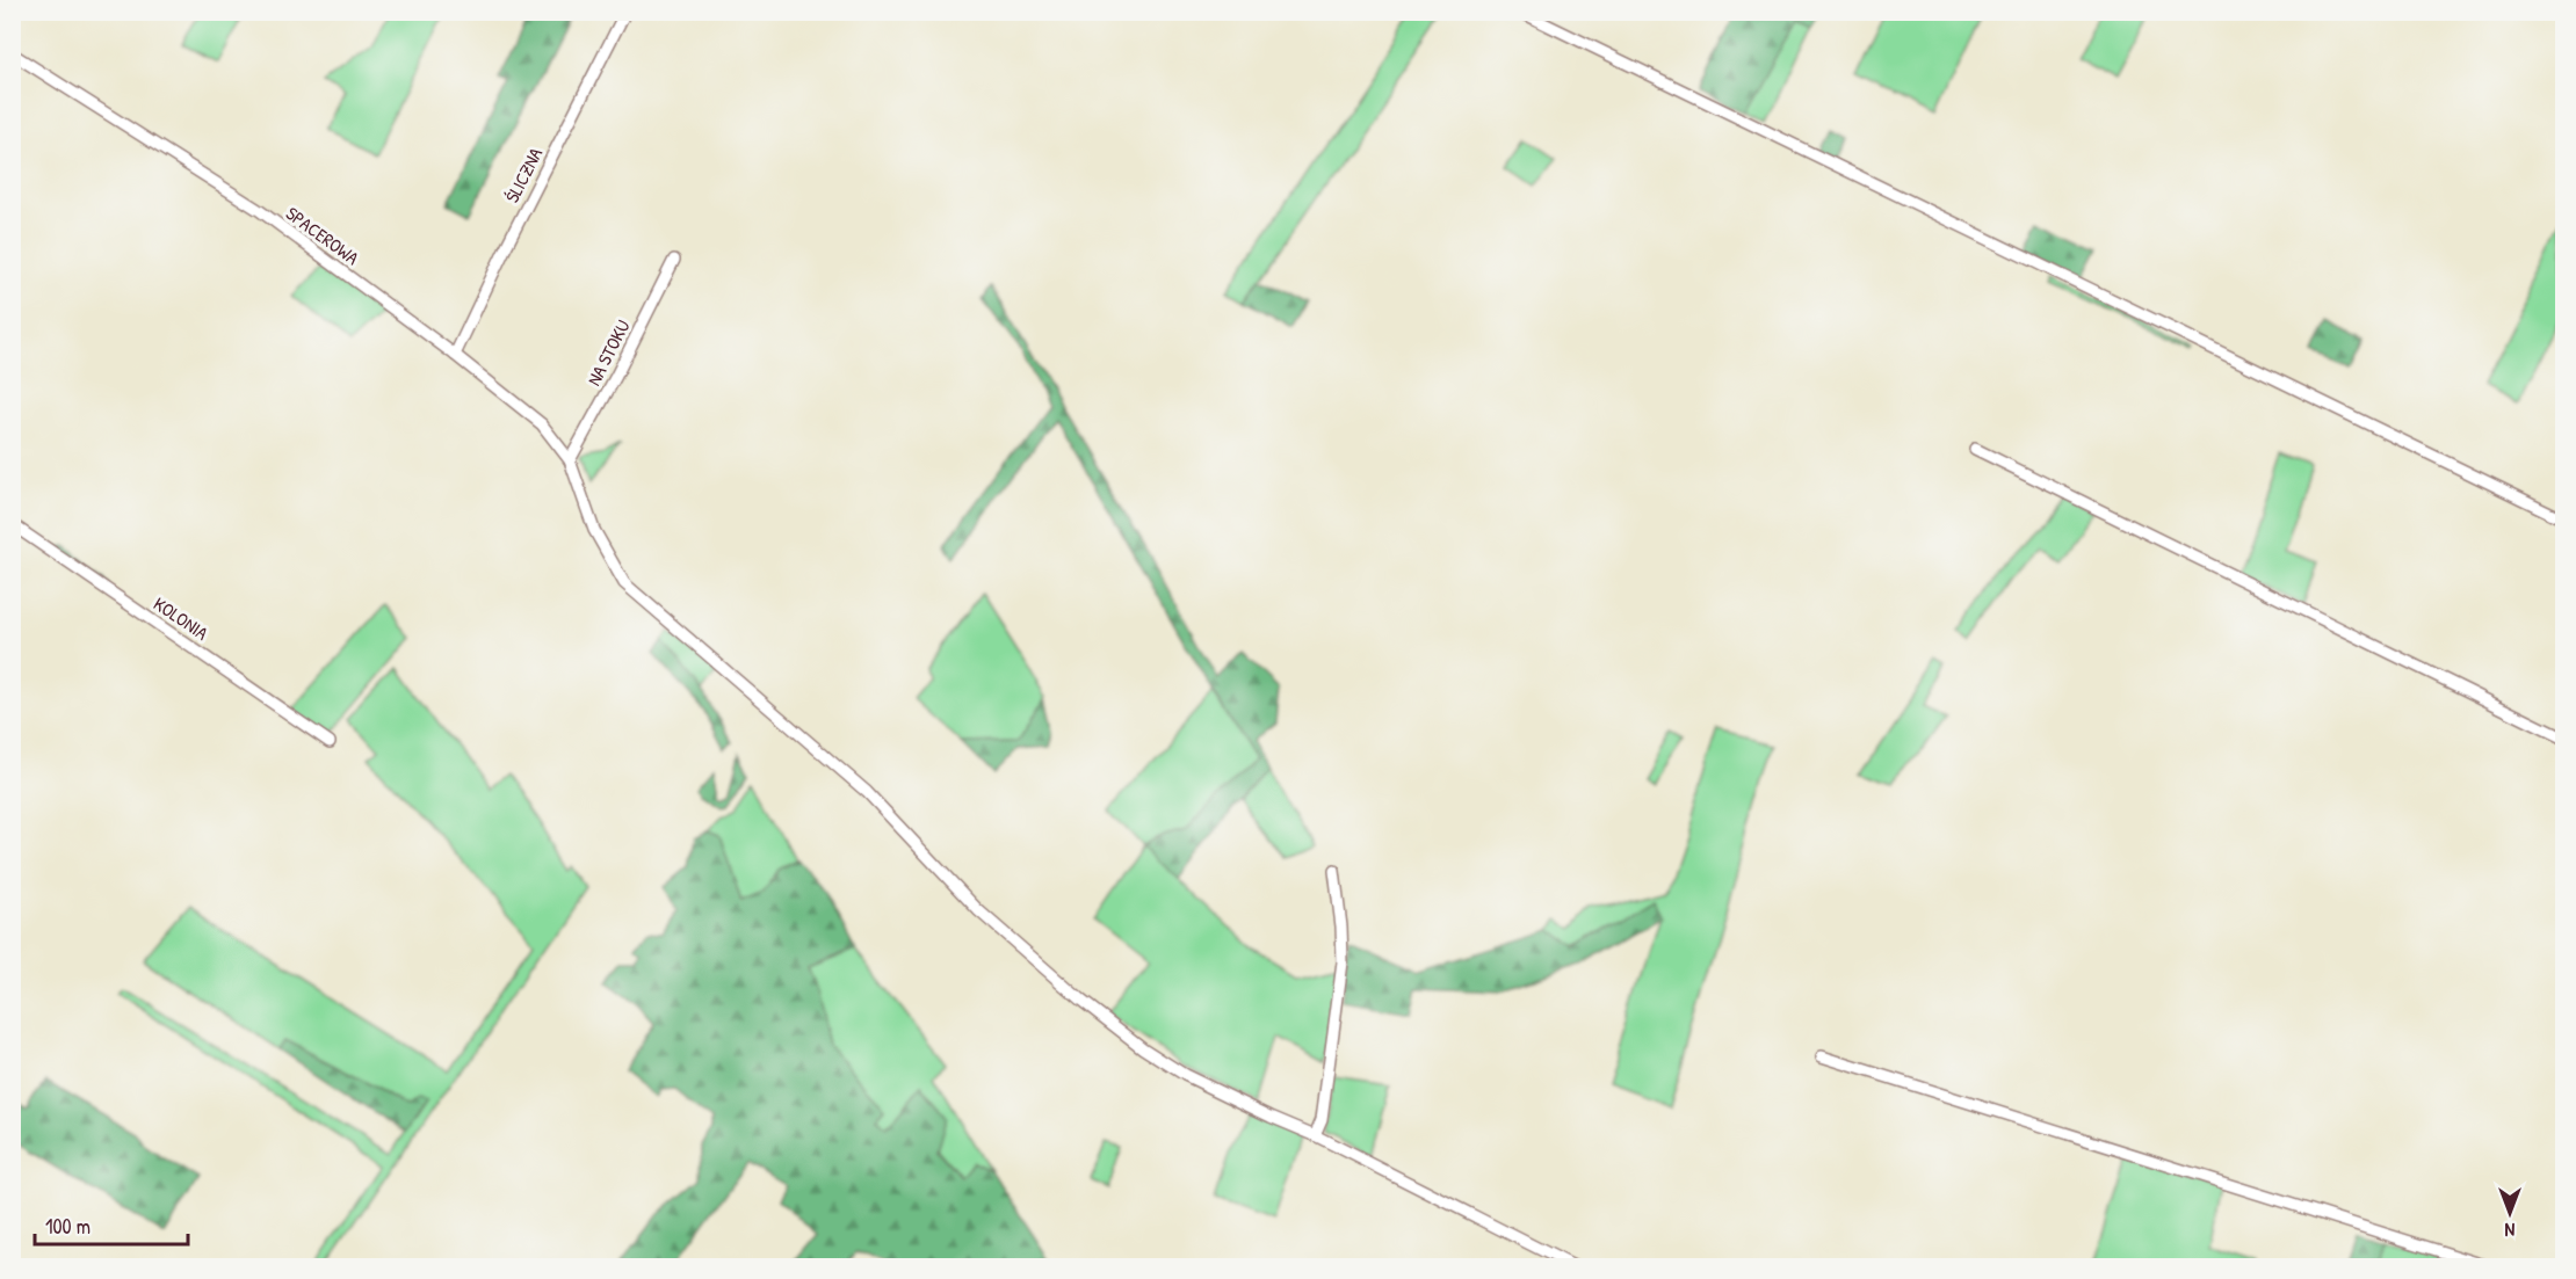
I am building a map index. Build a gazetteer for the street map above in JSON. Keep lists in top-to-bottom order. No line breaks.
{"streets":{"street":["ŚLICZNA","SPACEROWA","NA STOKU","KOLONIA"]},"crossings":[["ŚLICZNA","SPACEROWA"],["SPACEROWA","NA STOKU"]],"scale_bar":"100 m","north":"bottom"}
